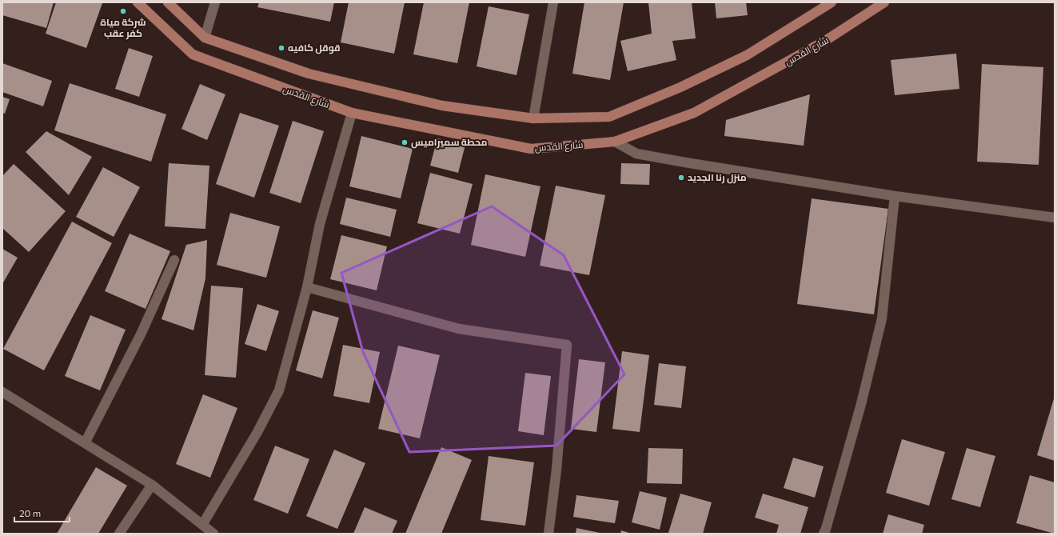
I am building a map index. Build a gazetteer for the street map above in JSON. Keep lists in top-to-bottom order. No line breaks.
{"streets":{"main road":["شارع القدس"]},"places":["شركة مياة كفر عقب","قوقل كافيه","محطة سميراميس","منزل رنا الجديد"],"scale_bar":"20 m"}
